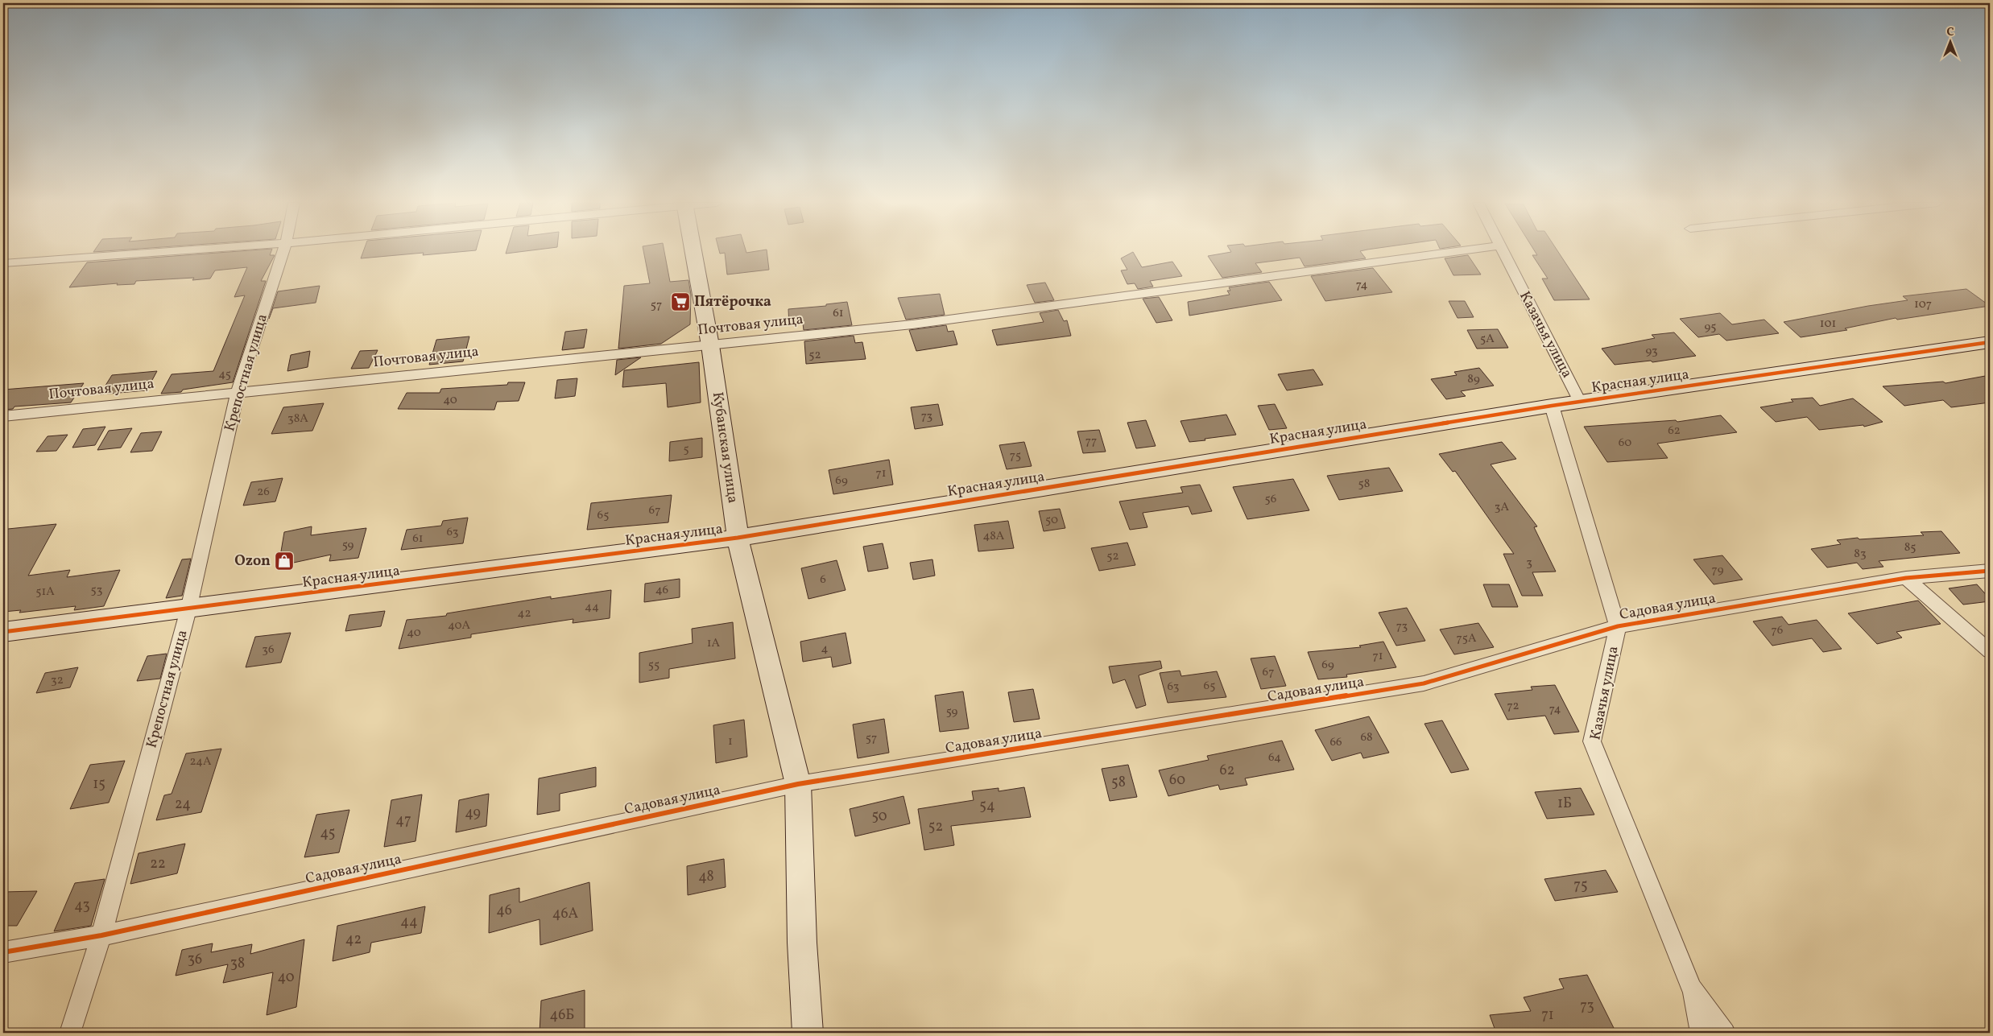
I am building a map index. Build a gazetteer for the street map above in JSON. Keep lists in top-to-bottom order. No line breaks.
{"streets":{"street":["Почтовая улица","Казачья улица","Крепостная улица","Красная улица","Кубанская улица","Садовая улица"]},"crossings":[["Почтовая улица","Крепостная улица"],["Почтовая улица","Кубанская улица"],["Казачья улица","Красная улица"],["Казачья улица","Садовая улица"],["Крепостная улица","Красная улица"],["Крепостная улица","Садовая улица"],["Красная улица","Кубанская улица"],["Кубанская улица","Садовая улица"]],"places":{"supermarket":["Пятёрочка"],"shop":["Ozon"]},"house_numbers":["74","107","57","61","101","95","5А","93","52","45","89","40","73","38А","62","77","60","5","75","71","69","58","26","56","3А","67","65","50","63","48А","61","59","85","83","52","3","79","6","53","46","51А","44","42","40А","73","76","40","75А","1А","4","36","71","55","69","67","32","65","63","72","74","59","68","57","1","66","64","24А","62","60","58","15","1Б","24","54","49","50","47","52","45","22","48","75","43","46","46А","44","42","36","38","40","73","46Б","71"],"north":"top"}
